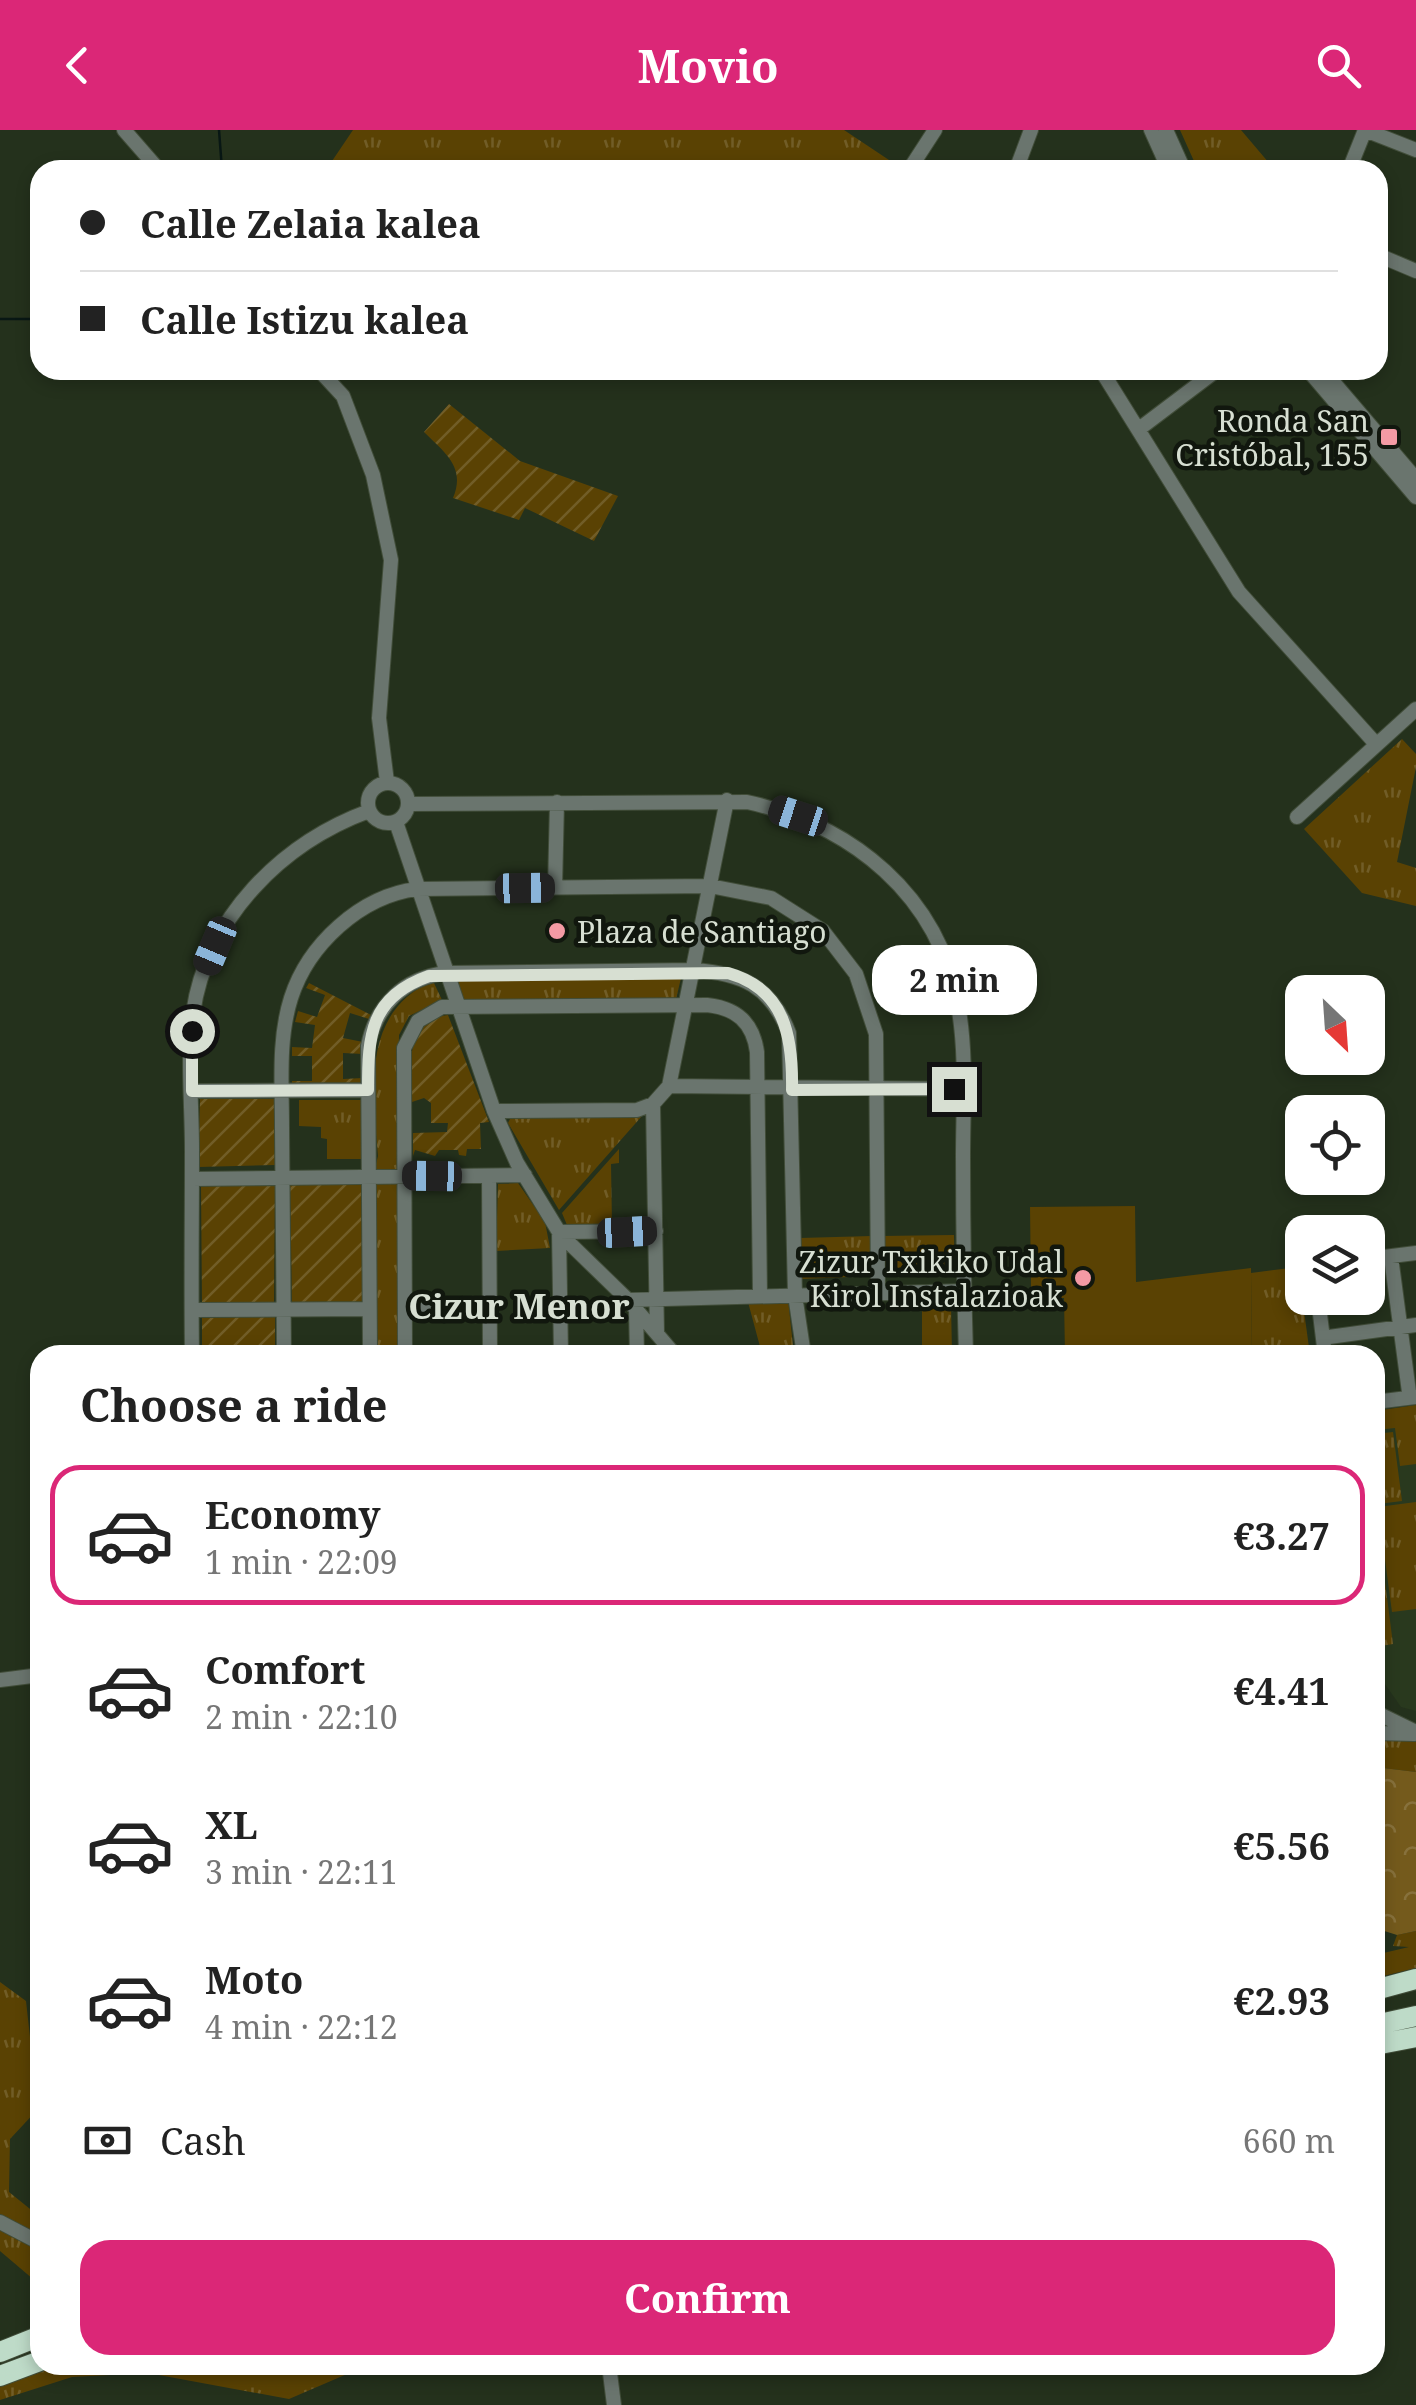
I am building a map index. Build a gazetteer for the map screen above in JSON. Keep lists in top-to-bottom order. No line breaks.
{"districts":["Cizur Menor"],"places":{"transit":["Ronda San Cristóbal, 155"],"other":["Plaza de Santiago","Zizur Txikiko Udal Kirol Instalazioak"]},"north":"bottom right","page":{"header":"Movio","banner":["Calle Zelaia kalea","Calle Istizu kalea"],"bubble":"2 min","heading":"Choose a ride","list":[{"name":"Economy","note":"1 min · 22:09","value":"€3.27"},{"name":"Comfort","note":"2 min · 22:10","value":"€4.41"},{"name":"XL","note":"3 min · 22:11","value":"€5.56"},{"name":"Moto","note":"4 min · 22:12","value":"€2.93"}],"pay":["Cash","660 m"],"buttons":"Confirm"}}
